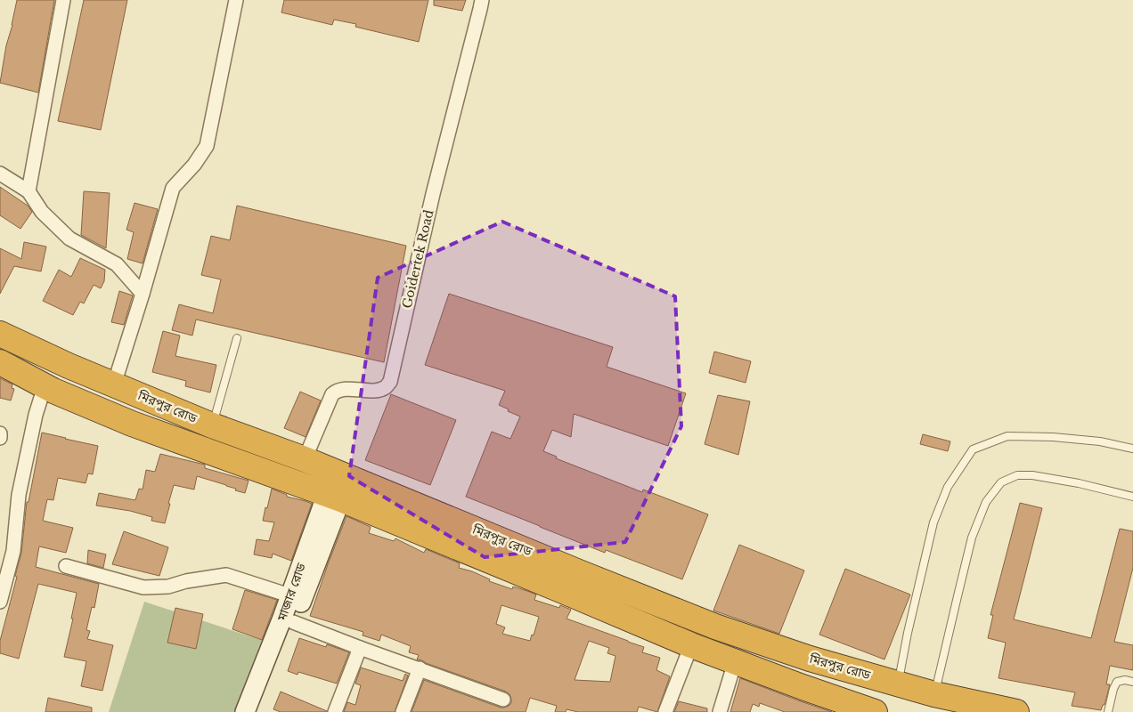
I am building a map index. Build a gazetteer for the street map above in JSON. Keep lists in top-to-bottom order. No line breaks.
{"streets":{"highway":["মিরপুর রোড"],"main road":["মাজার রোড"],"street":["Goidertek Road"]},"crossings":[["Goidertek Road","মিরপুর রোড"],["মিরপুর রোড","মাজার রোড"]]}
